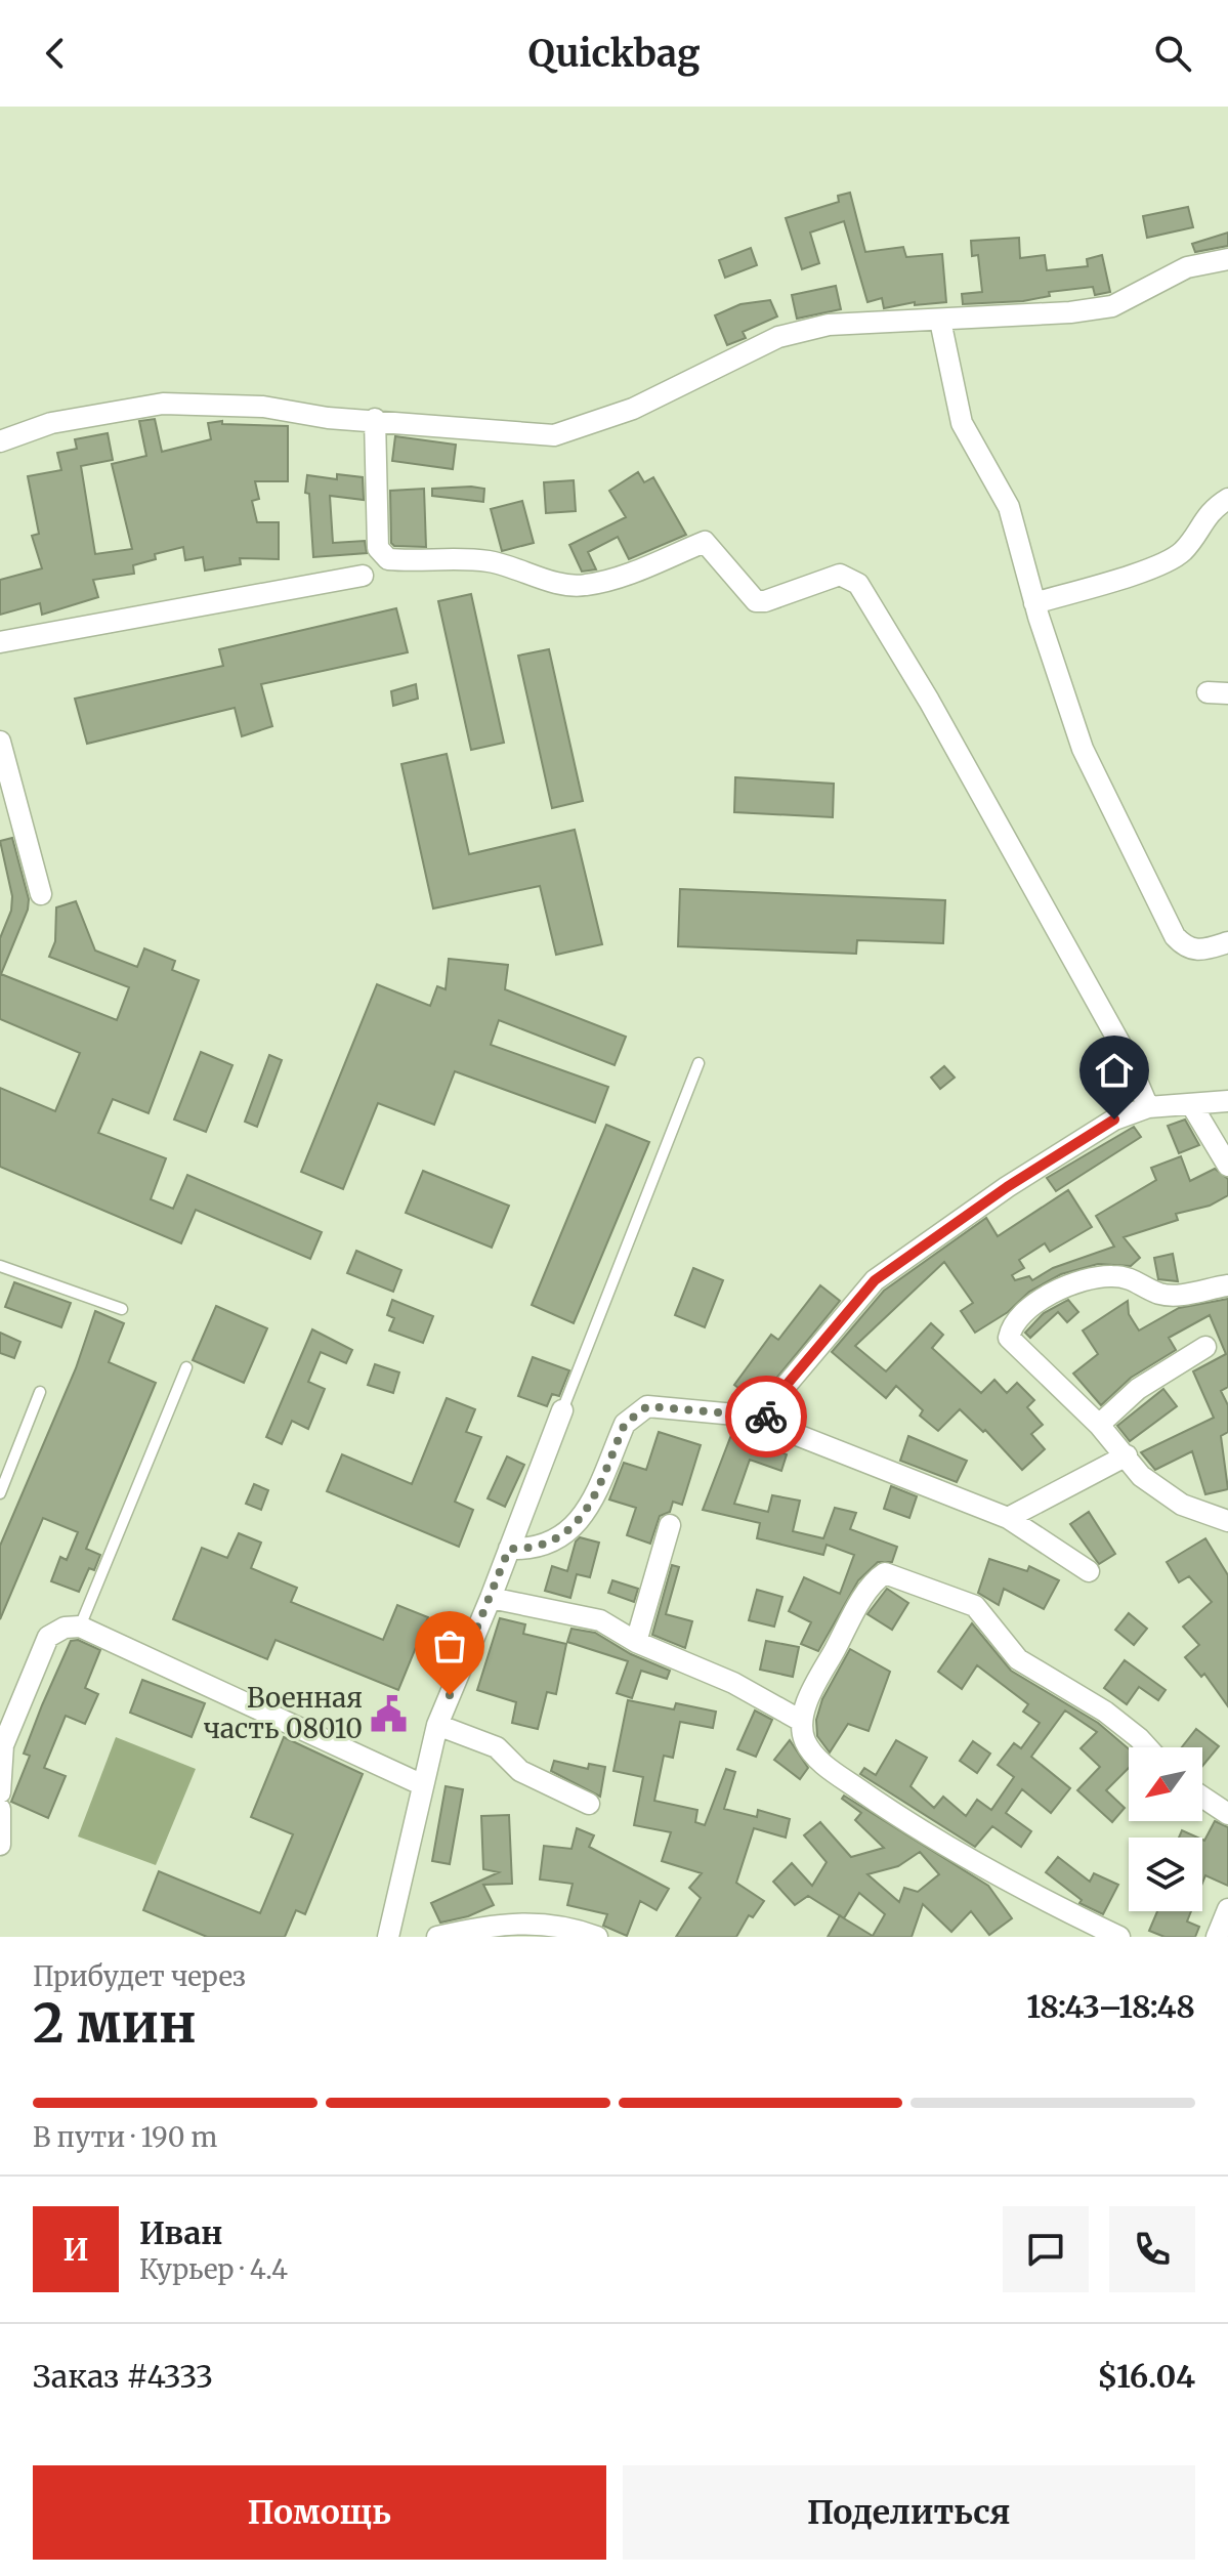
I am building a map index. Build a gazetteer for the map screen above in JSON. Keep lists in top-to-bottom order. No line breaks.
{"places":{"public building":["Военная часть 08010"]},"north":"bottom left","page":{"header":"Quickbag","heading":["2 мин","Прибудет через","18:43–18:48"],"panel":["Иван","Курьер · 4.4","Заказ #4333","$16.04"],"bar":"В пути · 190 m","round":"И","buttons":["Помощь","Поделиться"]}}
